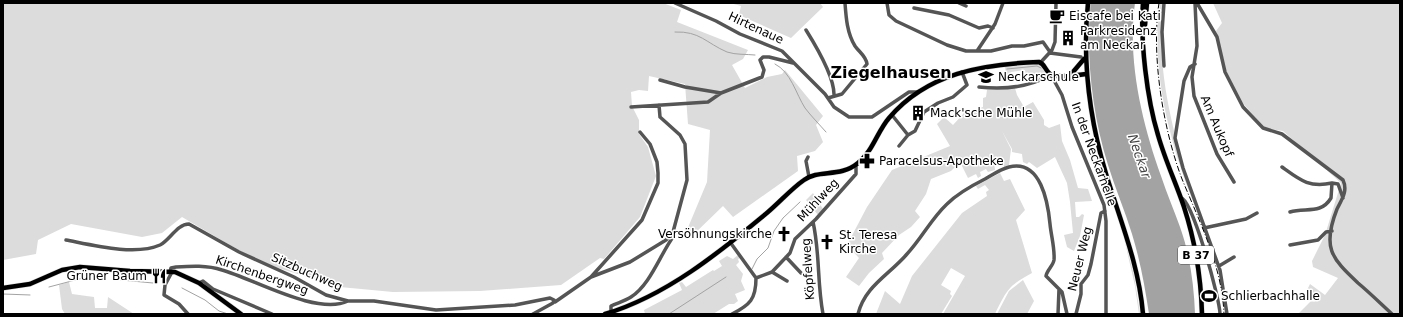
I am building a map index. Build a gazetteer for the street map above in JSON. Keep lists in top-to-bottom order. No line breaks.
{"streets":{"main road":["B 37"],"street":["Hirtenaue","Am Aukopf","In der Neckarhelle","Mühlweg","Neuer Weg","Köpfelweg","Sitzbuchweg","Kirchenbergweg"]},"crossings":[["In der Neckarhelle","Neuer Weg"],["Mühlweg","Köpfelweg"],["Sitzbuchweg","Kirchenbergweg"]],"districts":["Ziegelhausen"],"water":["Neckar"],"places":{"cafe":["Eiscafe bei Kati"],"building":["Parkresidenz am Neckar","Mack'sche Mühle"],"school or university":["Neckarschule"],"pharmacy":["Paracelsus-Apotheke"],"church":["Versöhnungskirche","St. Teresa Kirche"],"restaurant":["Grüner Baum"],"sports":["Schlierbachhalle"]}}
